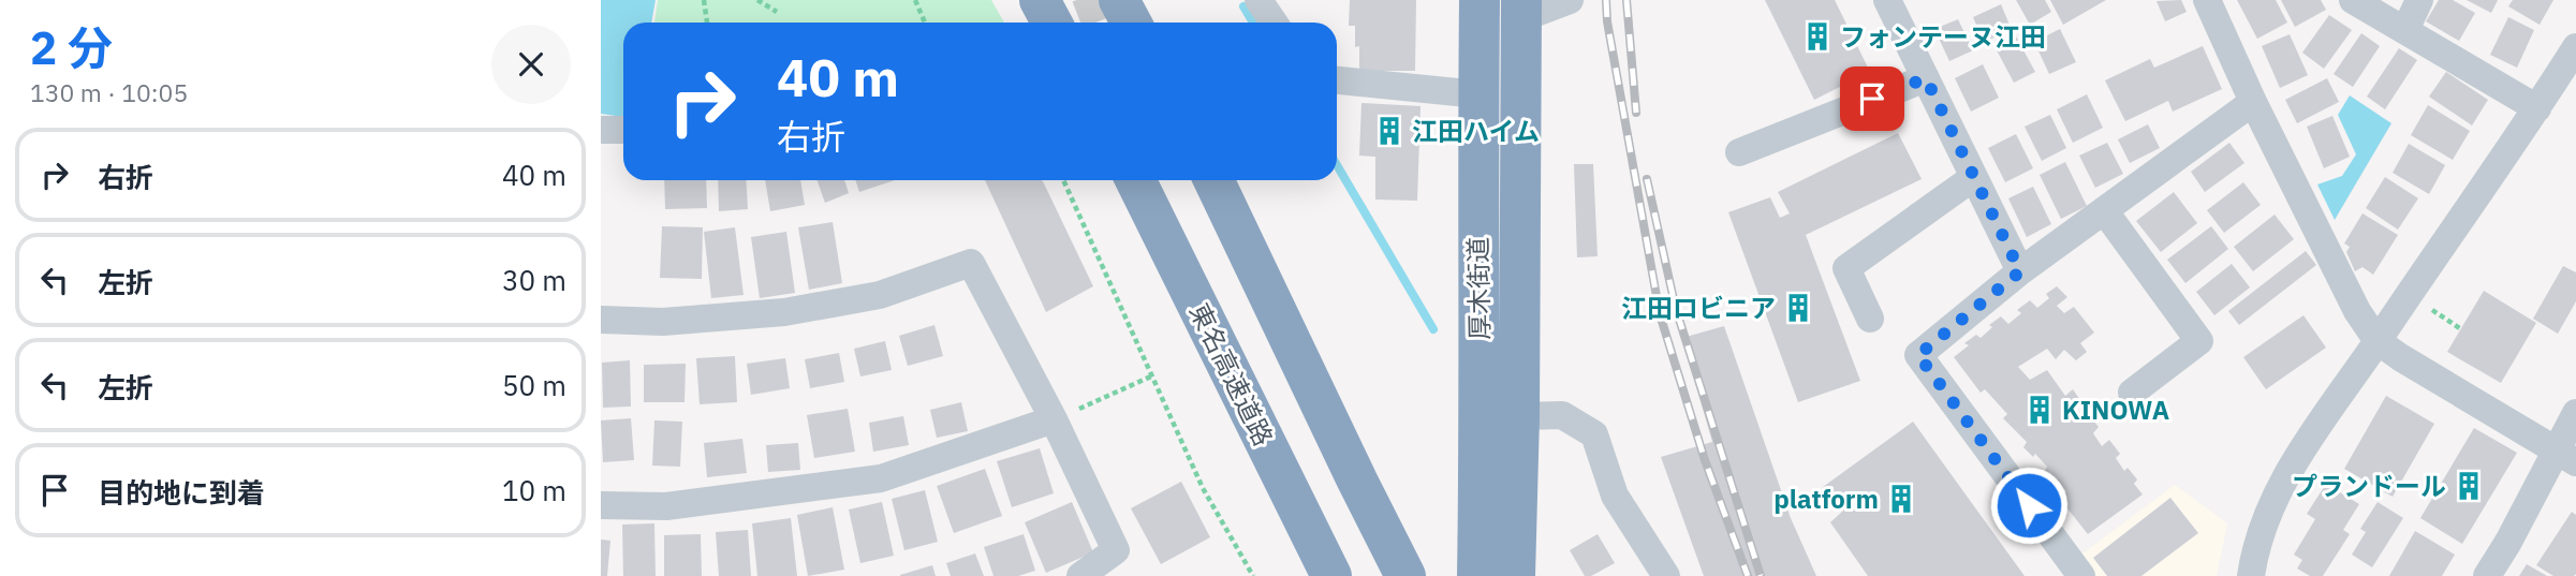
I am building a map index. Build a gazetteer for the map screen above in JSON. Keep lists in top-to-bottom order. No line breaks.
{"streets":{"highway":["厚木街道","東名高速道路"]},"places":{"building":["フォンテーヌ江田","江田ハイム","江田ロビニア","KINOWA","プランドール","platform"]},"page":{"heading":["2 分","130 m · 10:05"],"turn":["40 m","右折"],"list":[{"name":"右折","value":"40 m"},{"name":"左折","value":"30 m"},{"name":"左折","value":"50 m"},{"name":"目的地に到着","value":"10 m"}]}}
